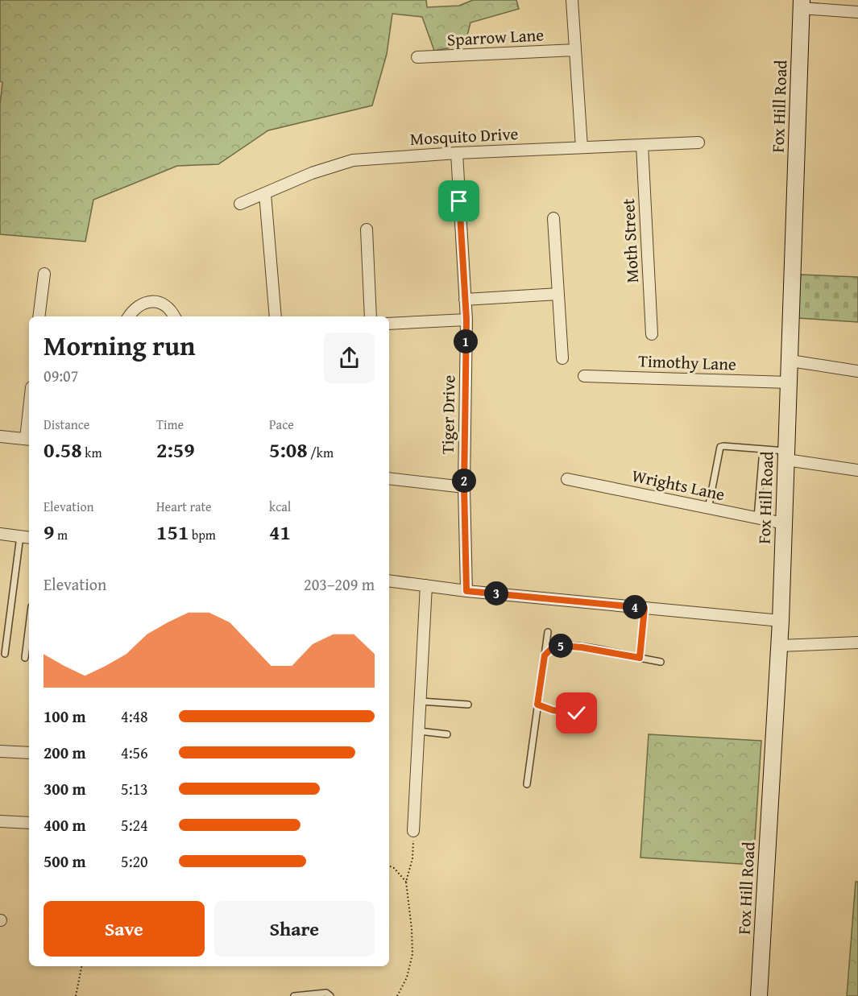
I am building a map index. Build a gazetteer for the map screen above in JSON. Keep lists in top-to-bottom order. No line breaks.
{"streets":{"main road":["Fox Hill Road"],"street":["Sparrow Lane","Mosquito Drive","Moth Street","Timothy Lane","Tiger Drive","Wrights Lane"]},"crossings":[["Fox Hill Road","Timothy Lane"],["Fox Hill Road","Wrights Lane"],["Mosquito Drive","Moth Street"],["Mosquito Drive","Tiger Drive"]],"page":{"heading":["Morning run","09:07"],"pins":["1","2","3","4","5"],"stats":[["Distance","0.58 km"],["Time","2:59"],["Pace","5:08 /km"],["Elevation","9 m"],["Heart rate","151 bpm"],["kcal","41"]],"chart":["Elevation","203–209 m"],"list":[{"name":"100 m","note":"4:48"},{"name":"200 m","note":"4:56"},{"name":"300 m","note":"5:13"},{"name":"400 m","note":"5:24"},{"name":"500 m","note":"5:20"}],"buttons":["Save","Share"]}}
